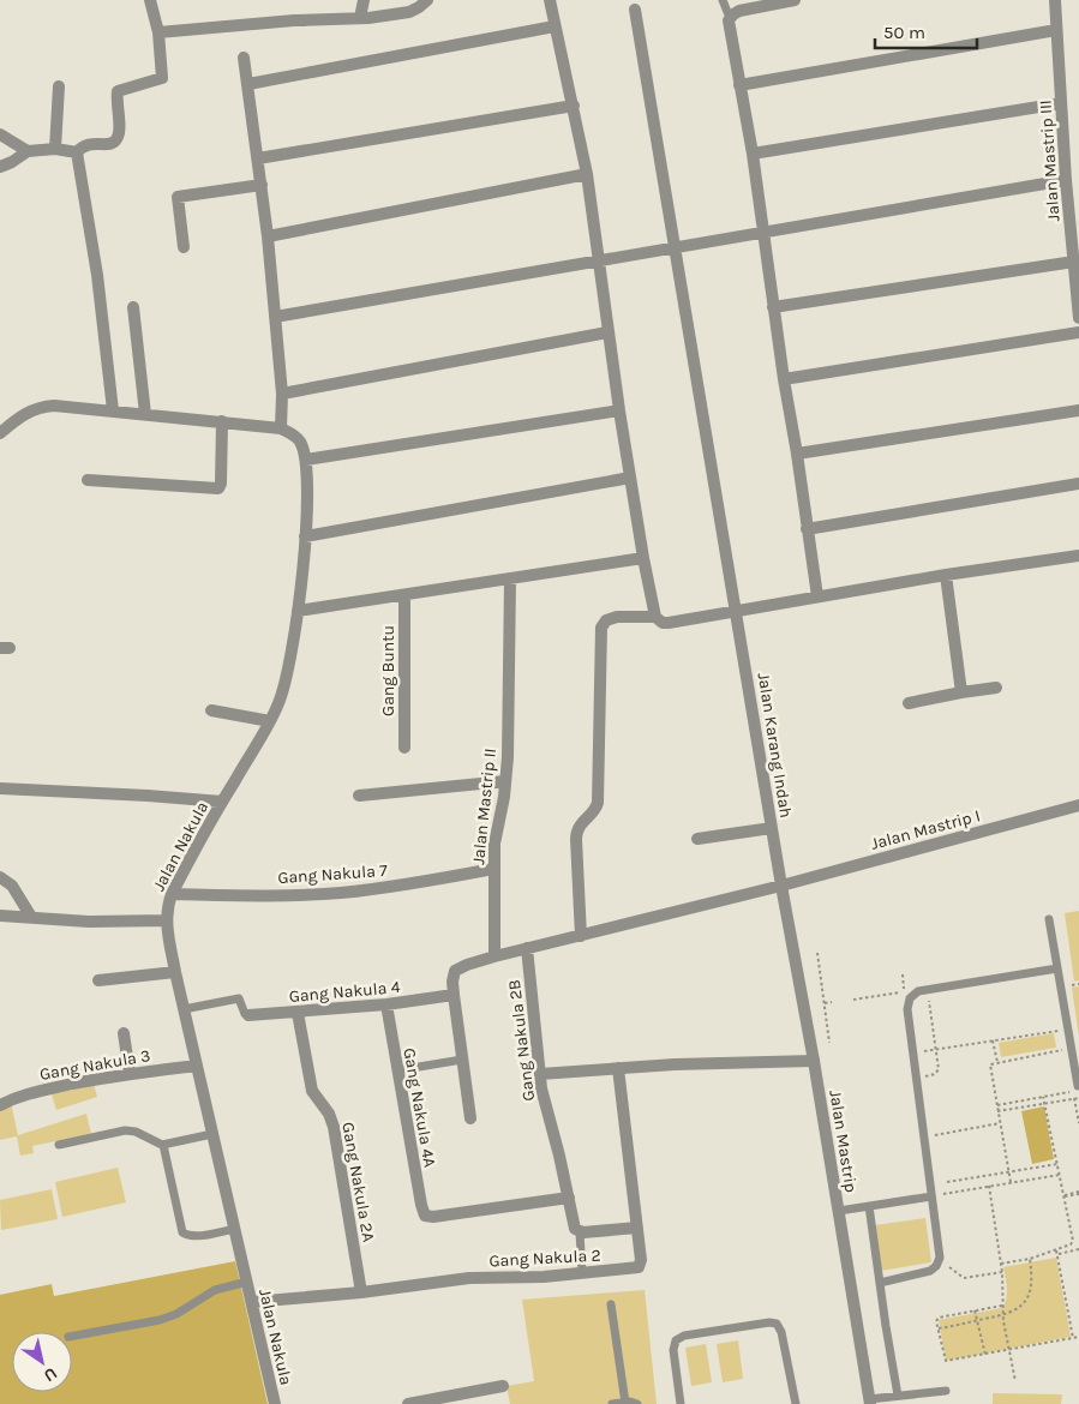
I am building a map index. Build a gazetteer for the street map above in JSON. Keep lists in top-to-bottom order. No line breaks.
{"streets":{"street":["Jalan Mastrip III","Gang Buntu","Jalan Karang Indah","Jalan Mastrip II","Jalan Mastrip I","Jalan Nakula","Gang Nakula 7","Gang Nakula 4","Gang Nakula 2B","Gang Nakula 3","Gang Nakula 4A","Jalan Mastrip","Gang Nakula 2A","Gang Nakula 2"]},"crossings":[["Jalan Karang Indah","Jalan Mastrip I"],["Jalan Karang Indah","Jalan Mastrip"],["Jalan Mastrip II","Gang Nakula 7"],["Jalan Mastrip I","Jalan Mastrip"],["Jalan Nakula","Gang Nakula 7"],["Jalan Nakula","Gang Nakula 4"],["Jalan Nakula","Gang Nakula 3"],["Jalan Nakula","Gang Nakula 2"],["Gang Nakula 4","Gang Nakula 4A"],["Gang Nakula 4","Gang Nakula 2A"],["Gang Nakula 2B","Gang Nakula 4A"],["Gang Nakula 2A","Gang Nakula 2"]],"scale_bar":"50 m","north":"bottom right"}
